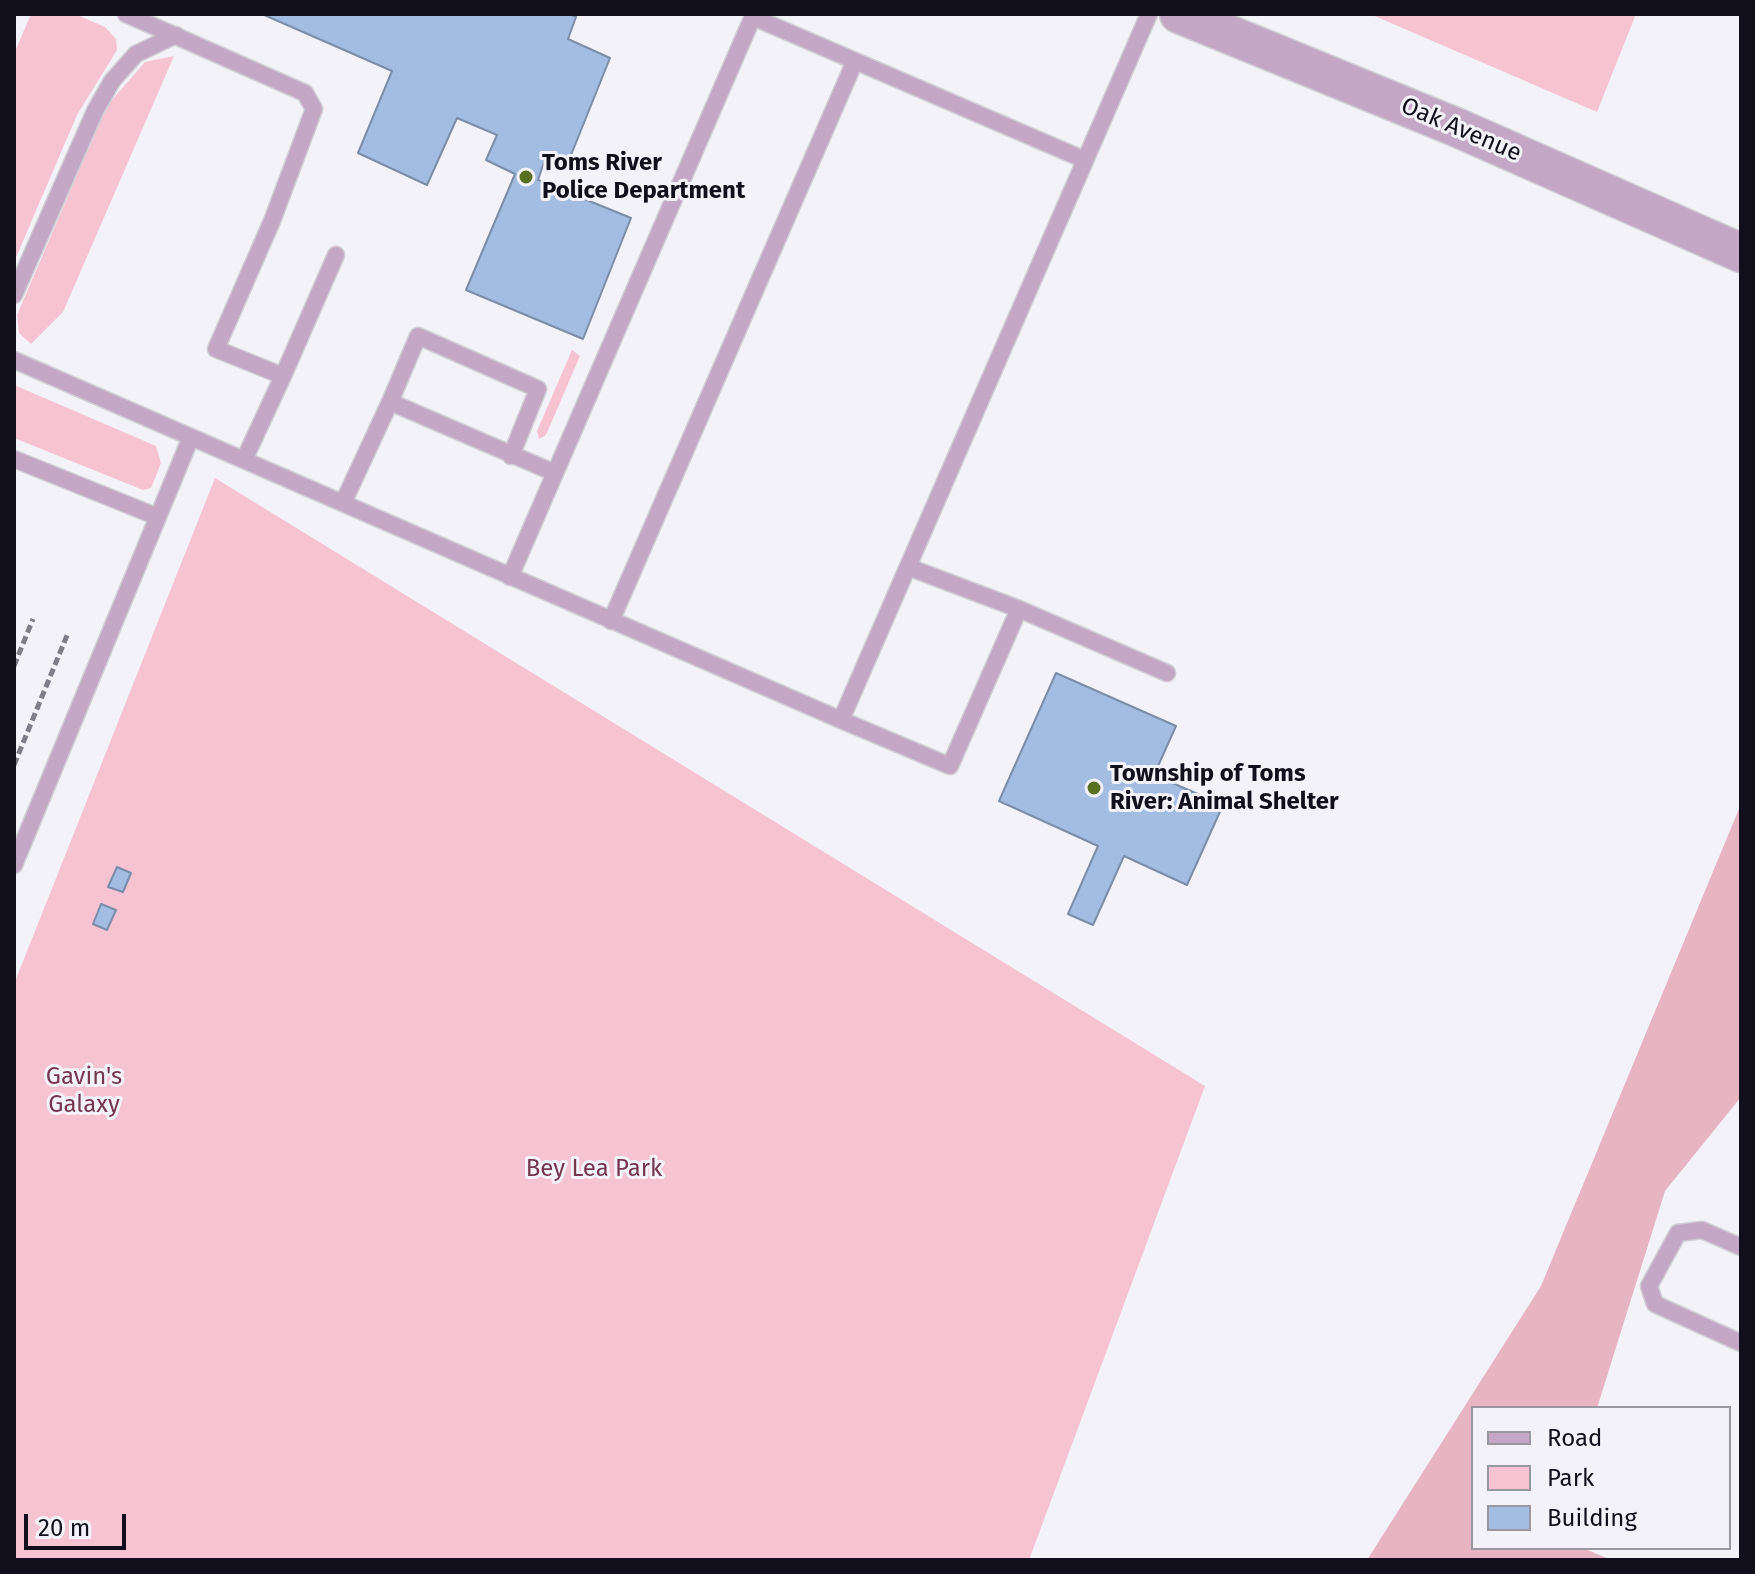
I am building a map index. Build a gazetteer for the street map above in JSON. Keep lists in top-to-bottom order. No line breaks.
{"streets":{"street":["Oak Avenue"]},"parks":["Gavin's Galaxy","Bey Lea Park"],"places":["Toms River Police Department","Township of Toms River: Animal Shelter"],"legend":["Road","Park","Building"],"scale_bar":"20 m"}
